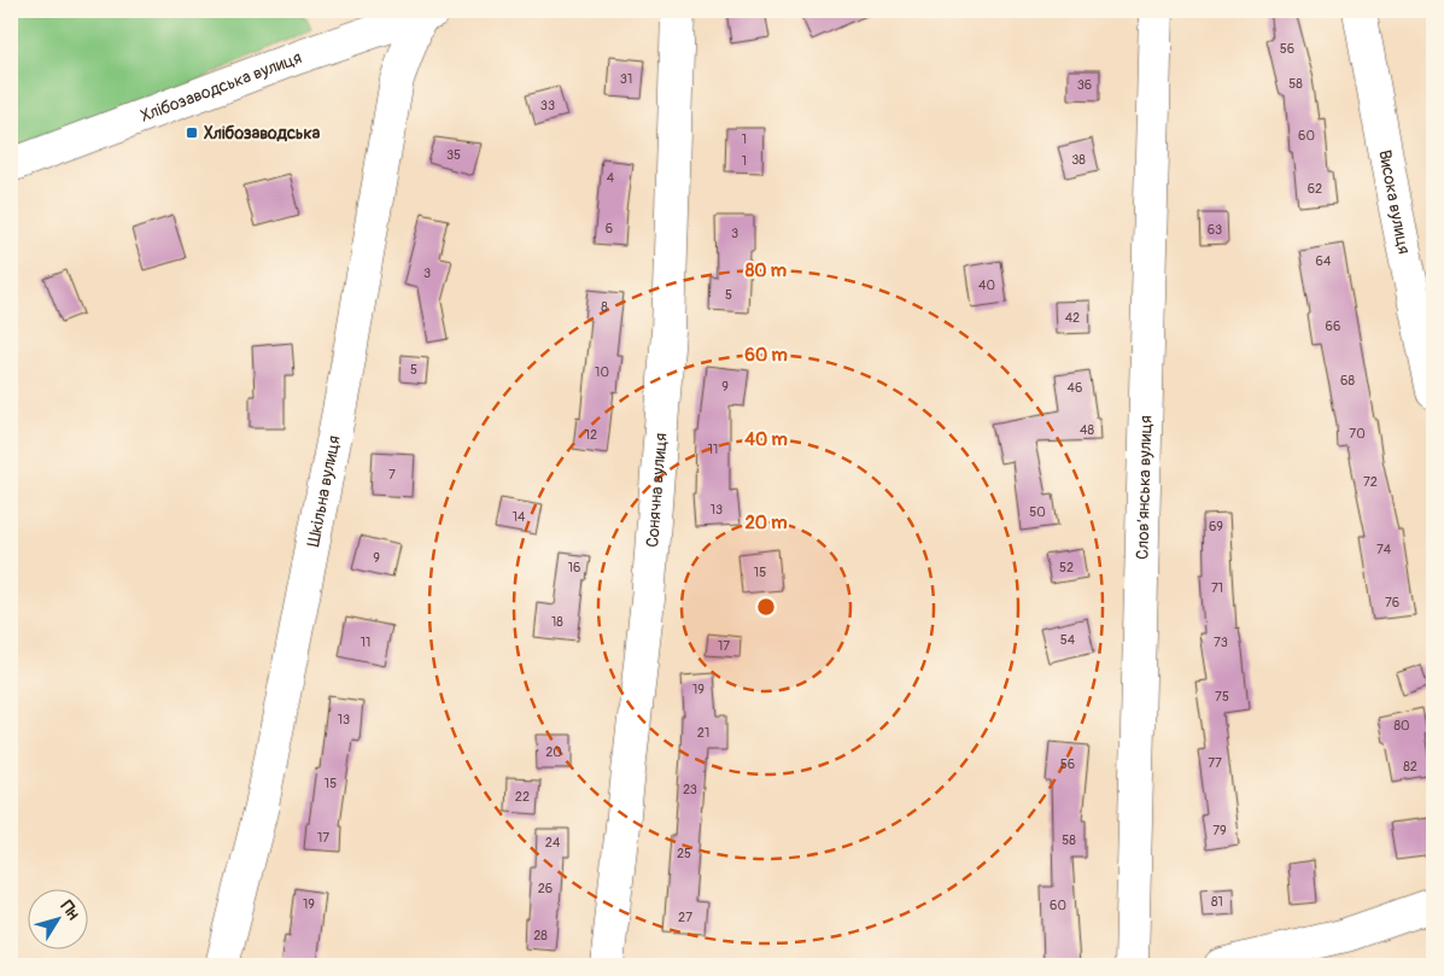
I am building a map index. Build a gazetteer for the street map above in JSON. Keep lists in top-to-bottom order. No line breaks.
{"streets":{"street":["Хлібозаводська вулиця","Висока вулиця","Слов’янська вулиця","Сонячна вулиця","Шкільна вулиця"]},"crossings":[["Хлібозаводська вулиця","Шкільна вулиця"]],"places":{"transit":["Хлібозаводська"]},"house_numbers":["56","31","58","36","33","60","1","35","38","1","4","62","6","63","3","64","3","40","5","8","42","66","5","10","68","9","46","48","70","12","11","7","72","13","50","14","69","74","9","16","52","15","71","76","18","54","11","73","17","19","75","13","80","21","20","77","56","82","15","23","22","79","17","58","24","25","26","81","19","60","27","28"],"north":"top right","rings":["80 m","60 m","40 m","20 m"]}
